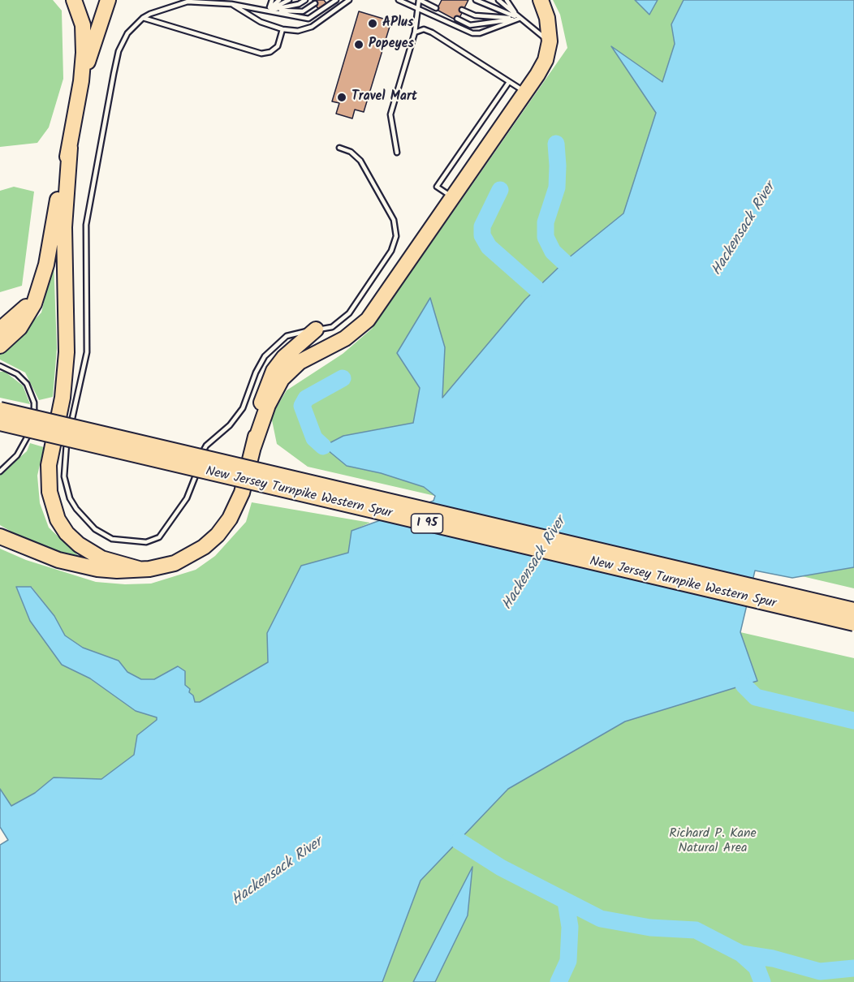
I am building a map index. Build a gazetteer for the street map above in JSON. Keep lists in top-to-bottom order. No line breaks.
{"streets":{"highway":["New Jersey Turnpike Western Spur","I 95"]},"water":["Hackensack River"],"parks":["Richard P. Kane Natural Area"],"places":["APlus","Popeyes","Travel Mart"]}
